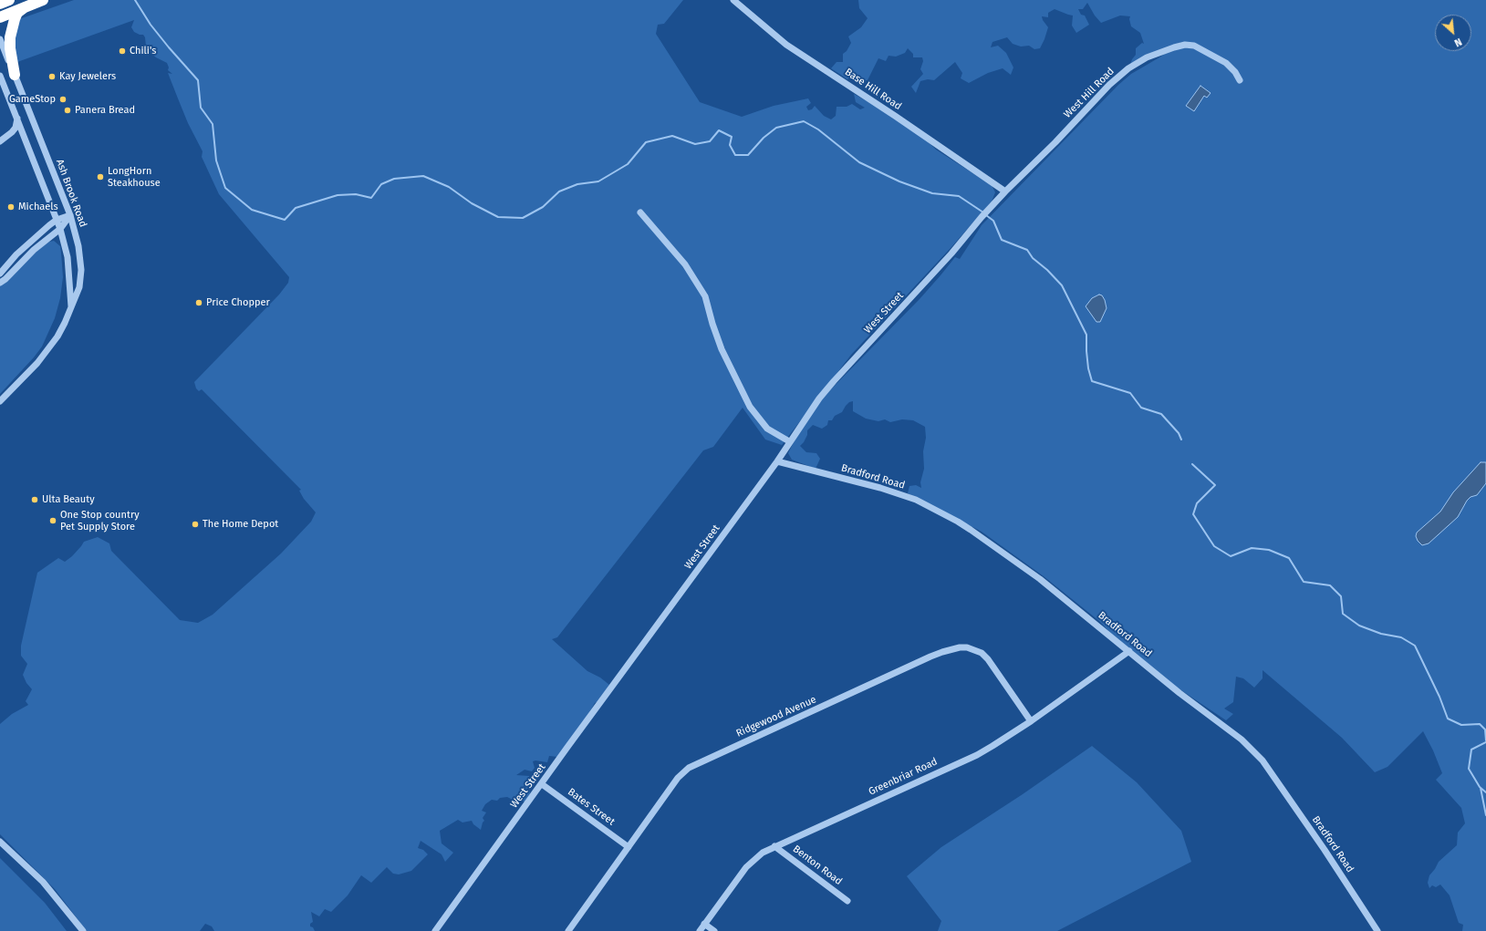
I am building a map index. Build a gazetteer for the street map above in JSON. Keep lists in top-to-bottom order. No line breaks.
{"streets":{"street":["Base Hill Road","West Hill Road","Ash Brook Road","West Street","Bradford Road","Ridgewood Avenue","Greenbriar Road","Bates Street","Benton Road"]},"crossings":[["Base Hill Road","West Hill Road"],["Base Hill Road","West Street"],["West Hill Road","West Street"],["West Street","Bradford Road"],["West Street","Bates Street"],["Bradford Road","Greenbriar Road"],["Ridgewood Avenue","Greenbriar Road"],["Ridgewood Avenue","Bates Street"],["Greenbriar Road","Benton Road"]],"places":["Chili's","Kay Jewelers","GameStop","Panera Bread","LongHorn Steakhouse","Michaels","Price Chopper","Ulta Beauty","One Stop country Pet Supply Store","The Home Depot"],"north":"bottom right"}
